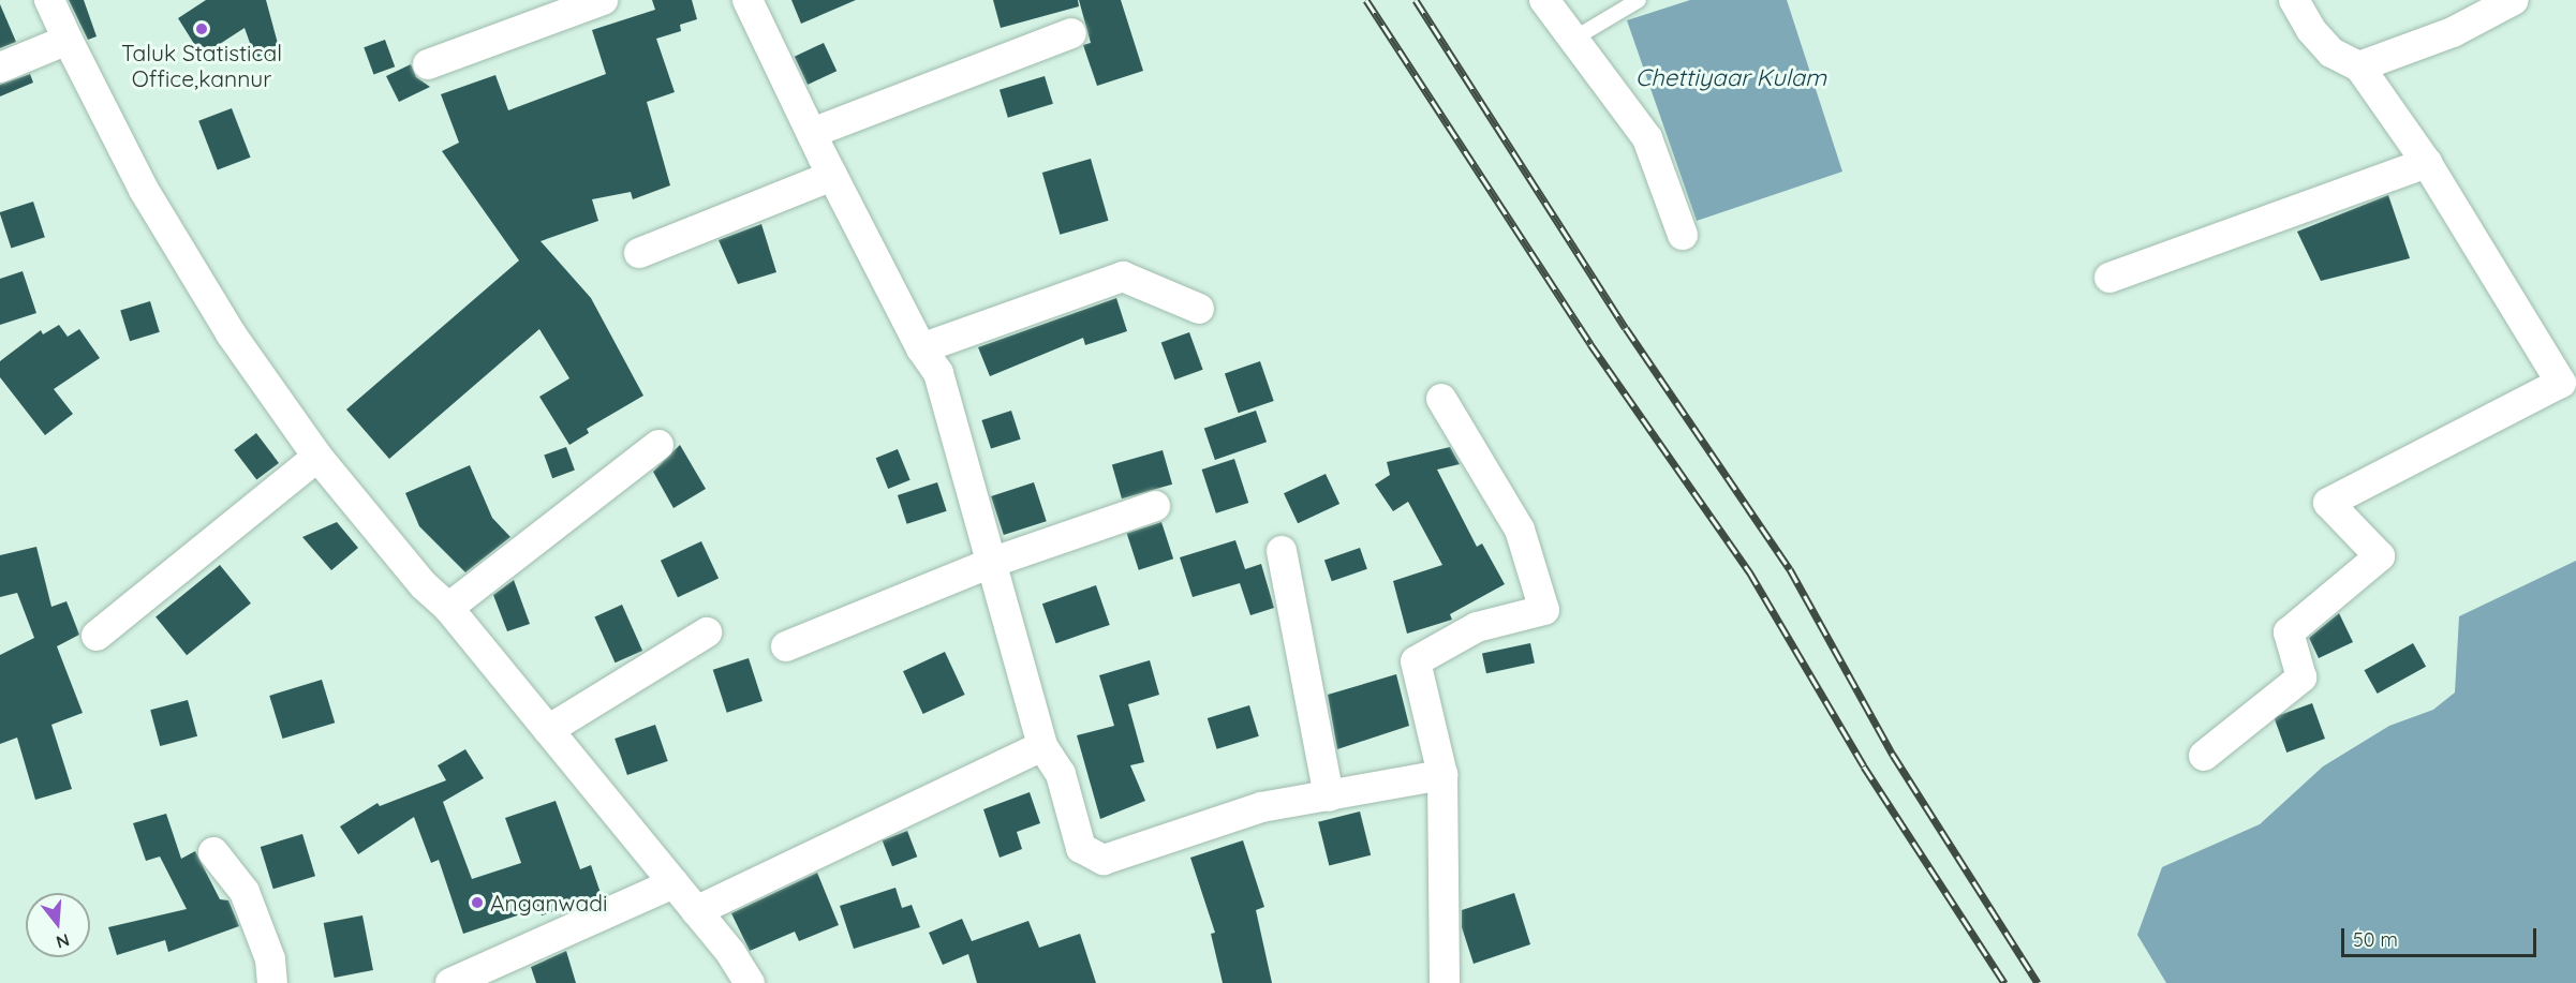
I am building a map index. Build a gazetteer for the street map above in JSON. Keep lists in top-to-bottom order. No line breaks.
{"water":["Chettiyaar Kulam"],"places":["Taluk Statistical Office,kannur","Anganwadi"],"scale_bar":"50 m","north":"bottom"}
